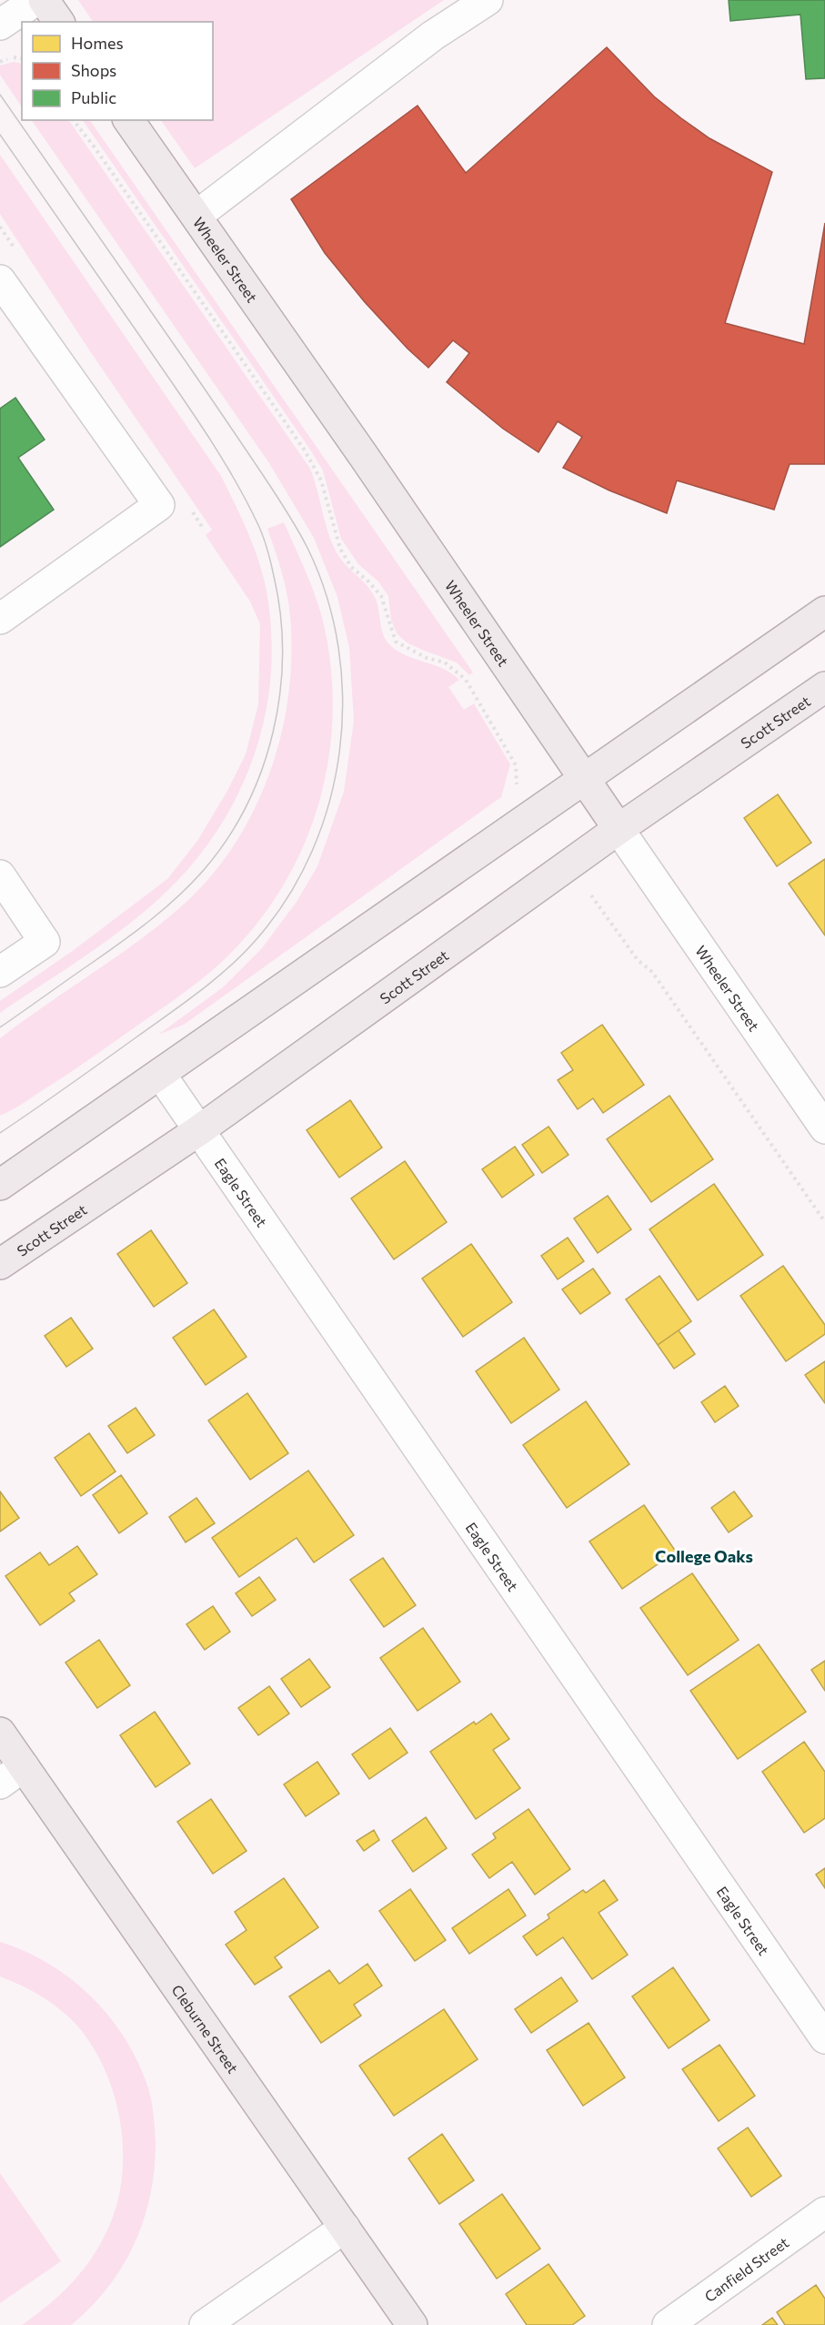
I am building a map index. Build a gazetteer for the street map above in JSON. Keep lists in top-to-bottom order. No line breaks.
{"streets":{"main road":["Wheeler Street","Scott Street","Cleburne Street"],"street":["Eagle Street","Canfield Street"]},"crossings":[["Wheeler Street","Scott Street"],["Scott Street","Eagle Street"]],"districts":["College Oaks"],"legend":["Homes","Shops","Public"]}
